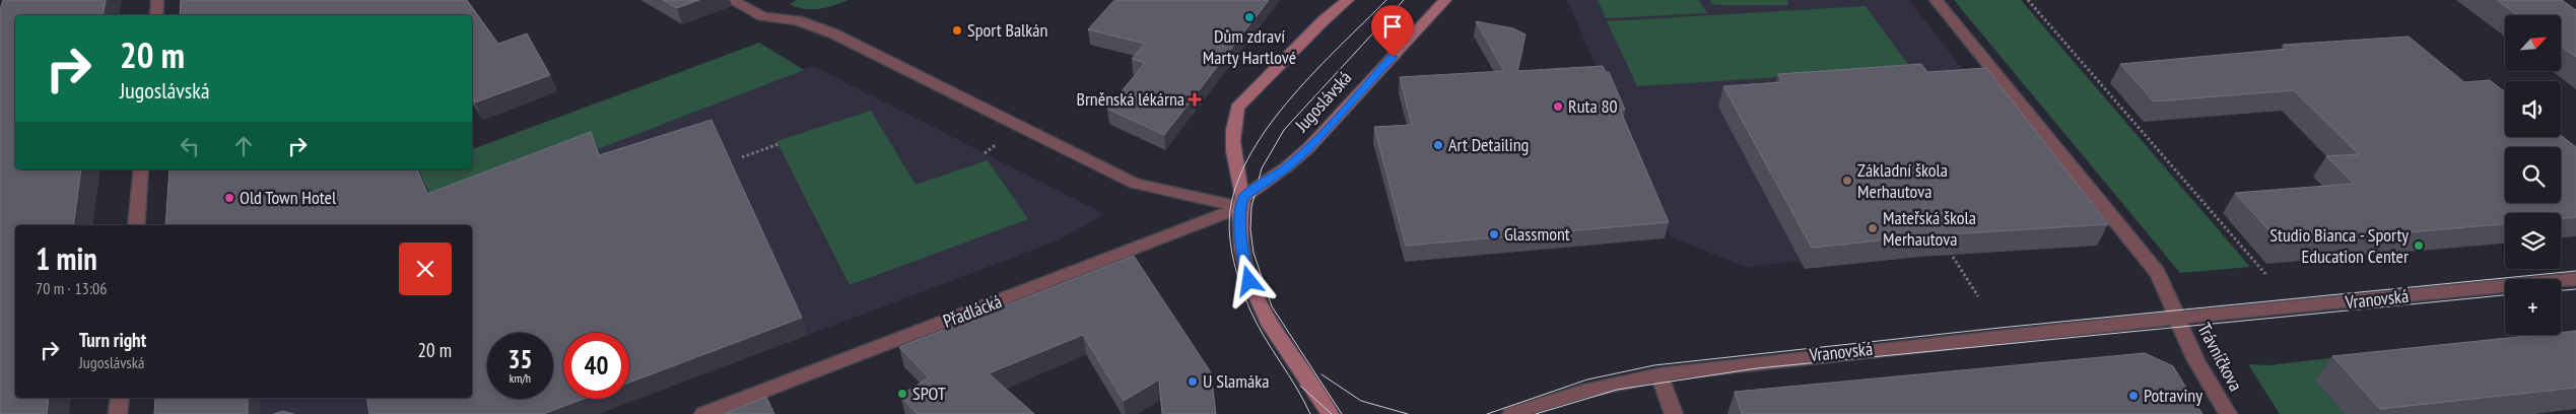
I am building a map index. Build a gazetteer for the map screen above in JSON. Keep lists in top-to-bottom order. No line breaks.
{"streets":{"street":["Jugoslávská","Vranovská","Přadlácká","Trávníčkova"]},"crossings":[["Jugoslávská","Přadlácká"],["Vranovská","Trávníčkova"]],"places":{"other":["Dům zdraví Marty Hartlové","Sport Balkán","Ruta 80","Art Detailing","Základní škola Merhautova","Old Town Hotel","Mateřská škola Merhautova","Glassmont","Studio Bianca - Sporty Education Center","U Slamáka","SPOT","Potraviny"],"health":["Brněnská lékárna"]},"north":"top right","page":{"map_buttons":"+","turn":["20 m","Jugoslávská"],"heading":["1 min","70 m · 13:06"],"list":[{"name":"Turn right","note":"Jugoslávská","value":"20 m"}],"speed":"35 km/h","limit":"40"}}
